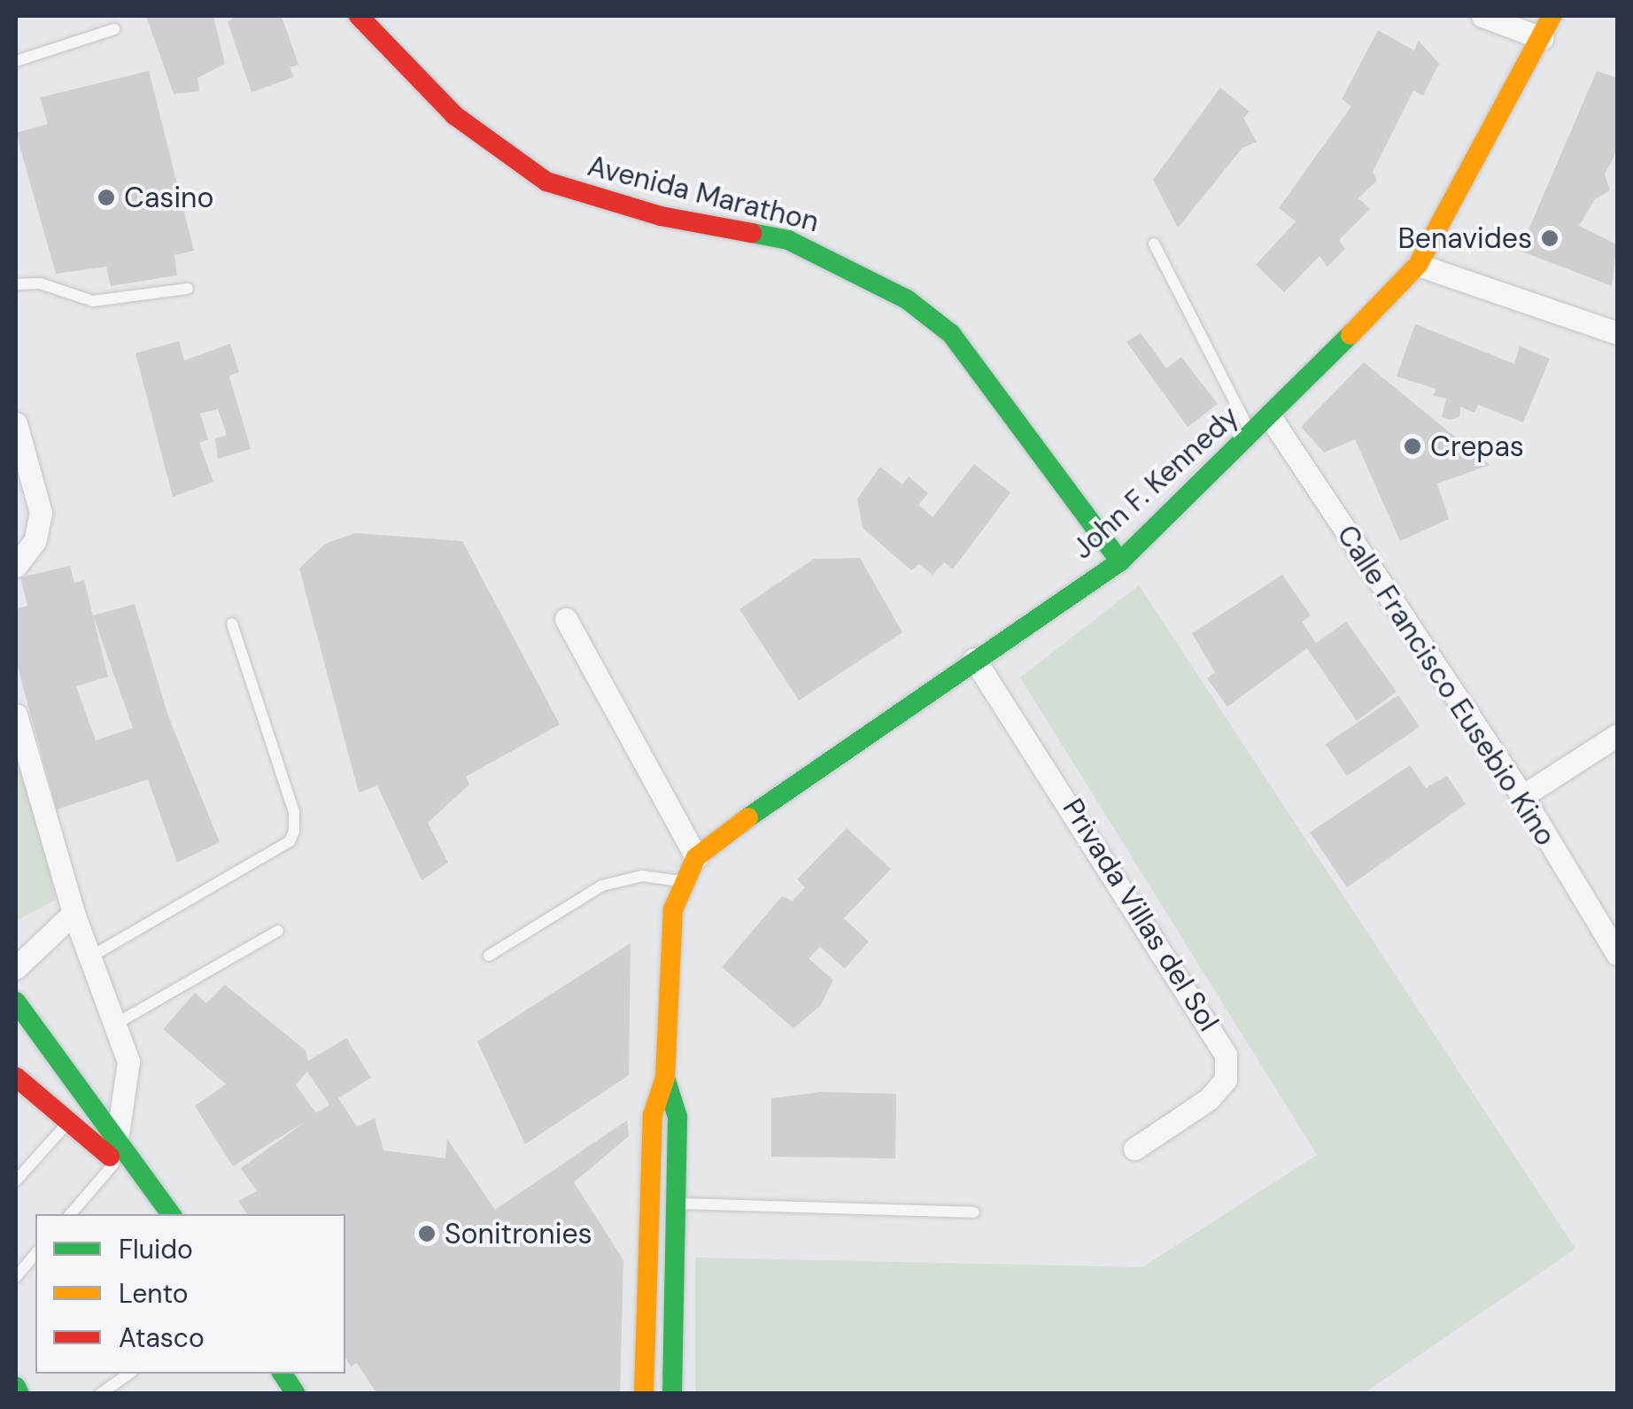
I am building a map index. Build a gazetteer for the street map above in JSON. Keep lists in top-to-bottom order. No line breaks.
{"streets":{"main road":["Avenida Marathon","John F. Kennedy"],"street":["Calle Francisco Eusebio Kino","Privada Villas del Sol"]},"crossings":[["Avenida Marathon","John F. Kennedy"],["John F. Kennedy","Calle Francisco Eusebio Kino"],["John F. Kennedy","Privada Villas del Sol"]],"places":["Casino","Benavides","Crepas","Sonitronies"],"legend":["Fluido","Lento","Atasco"]}
